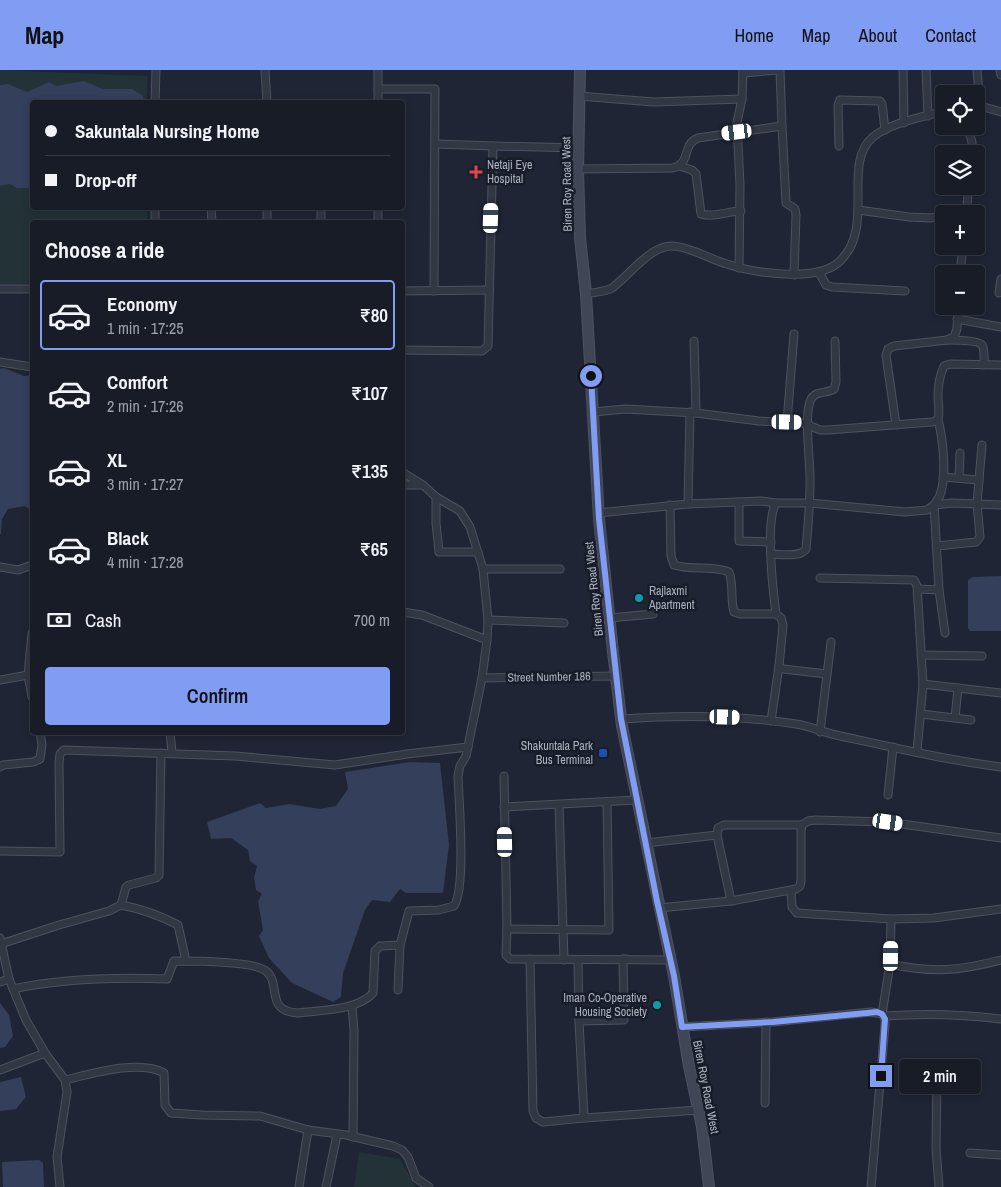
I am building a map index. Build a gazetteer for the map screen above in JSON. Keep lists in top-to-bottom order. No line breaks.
{"streets":{"main road":["Biren Roy Road West"],"street":["Street Number 186"]},"crossings":[["Biren Roy Road West","Street Number 186"]],"places":{"health":["Netaji Eye Hospital"],"other":["Rajlaxmi Apartment","Iman Co-Operative Housing Society"],"transit":["Shakuntala Park Bus Terminal"]},"page":{"header":"Map","nav":["Home","Map","About","Contact"],"map_buttons":["+","−"],"banner":["Sakuntala Nursing Home","Drop-off"],"heading":"Choose a ride","list":[{"name":"Economy","note":"1 min · 17:25","value":"₹80"},{"name":"Comfort","note":"2 min · 17:26","value":"₹107"},{"name":"XL","note":"3 min · 17:27","value":"₹135"},{"name":"Black","note":"4 min · 17:28","value":"₹65"}],"pay":["Cash","700 m"],"buttons":"Confirm","bubble":"2 min"}}
